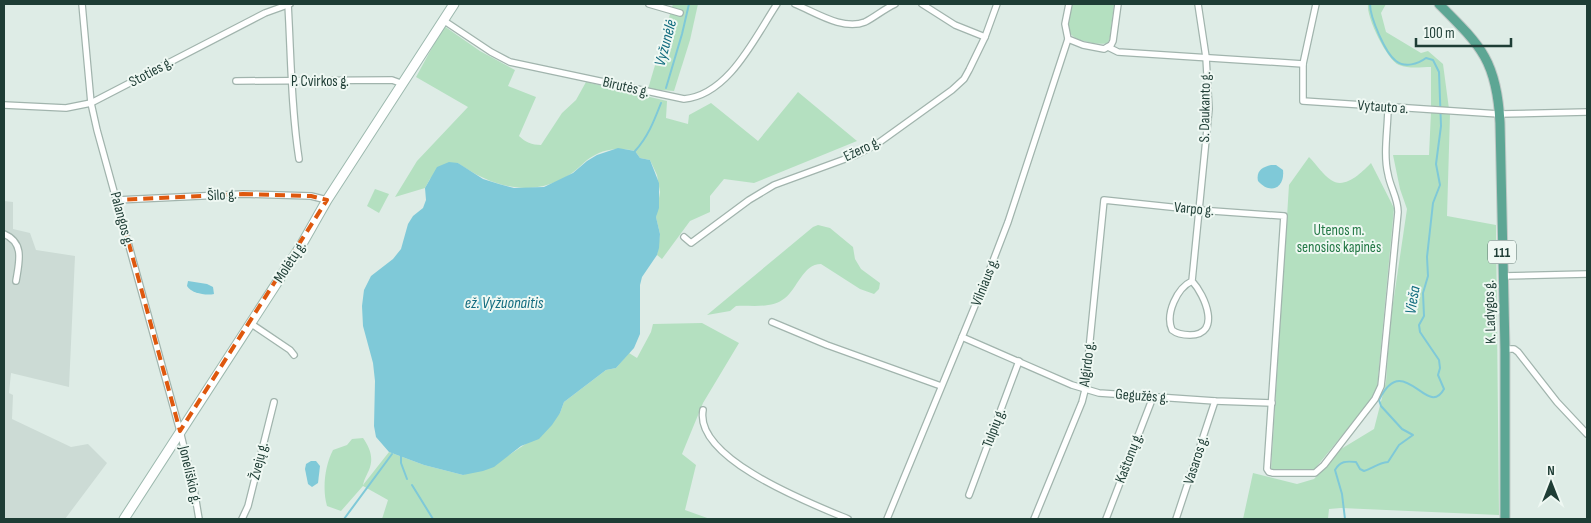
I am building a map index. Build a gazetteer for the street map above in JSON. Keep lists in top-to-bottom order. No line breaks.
{"streets":{"main road":["111","K. Ladygos g."],"street":["Stoties g.","P. Cvirkos g.","Birutės g.","S. Daukanto g.","Vytauto a.","Ežero g.","Šilo g.","Varpo g.","Palangos g.","Molėtų g.","Vilniaus g.","Algirdo g.","Gegužės g.","Tulpių g.","Kaštonų g.","Vasaros g.","Žvejų g.","Joneliškio g."]},"crossings":[["Stoties g.","Palangos g."],["P. Cvirkos g.","Molėtų g."],["Birutės g.","Molėtų g."],["S. Daukanto g.","Varpo g."],["Vytauto a.","K. Ladygos g."],["Šilo g.","Palangos g."],["Šilo g.","Molėtų g."],["Varpo g.","Algirdo g."],["Varpo g.","Gegužės g."],["Palangos g.","Molėtų g."],["Palangos g.","Joneliškio g."],["Molėtų g.","Joneliškio g."],["Vilniaus g.","Gegužės g."],["Algirdo g.","Gegužės g."],["Gegužės g.","Tulpių g."],["Gegužės g.","Kaštonų g."],["Gegužės g.","Vasaros g."]],"water":["Vyžunėlė","Vieša","ež. Vyžuonaitis"],"parks":["Utenos m. senosios kapinės"],"scale_bar":"100 m","north":"top"}
